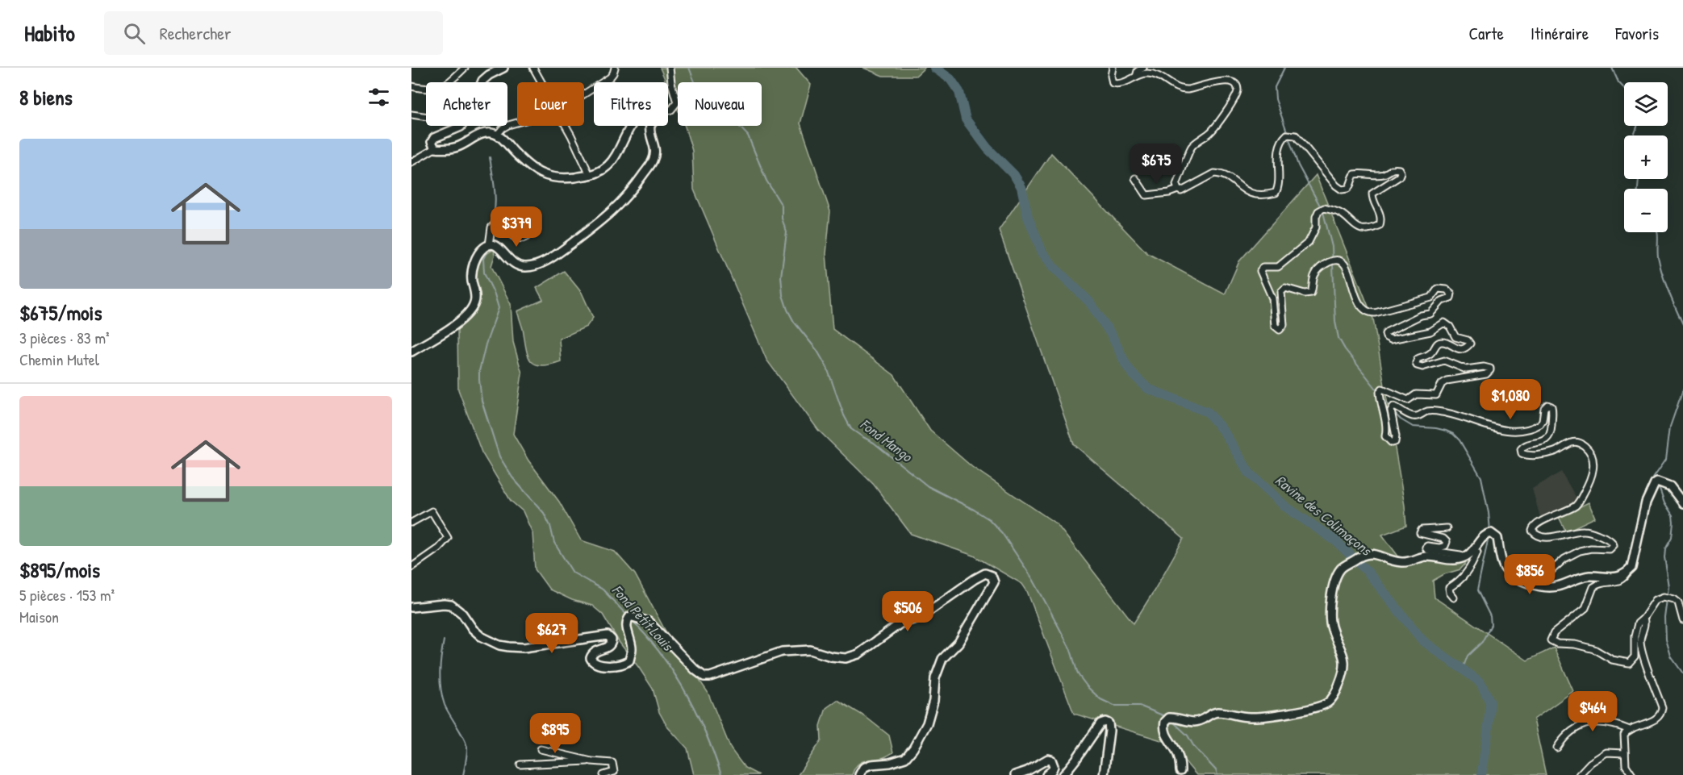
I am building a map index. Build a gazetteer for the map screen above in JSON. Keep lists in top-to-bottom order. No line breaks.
{"water":["Fond Mango","Ravine des Colimaçons","Fond Petit Louis"],"page":{"header":"Habito","search":"Rechercher","nav":["Carte","Itinéraire","Favoris"],"heading":"8 biens","map_buttons":["+","−"],"chip":["Acheter","Louer","Filtres","Nouveau"],"list":[{"name":"$675/mois","note":"3 pièces · 83 m² · Chemin Mutel"},{"name":"$895/mois","note":"5 pièces · 153 m² · Maison"}],"price":["$675","$379","$1,080","$856","$506","$627","$464","$895"]}}
